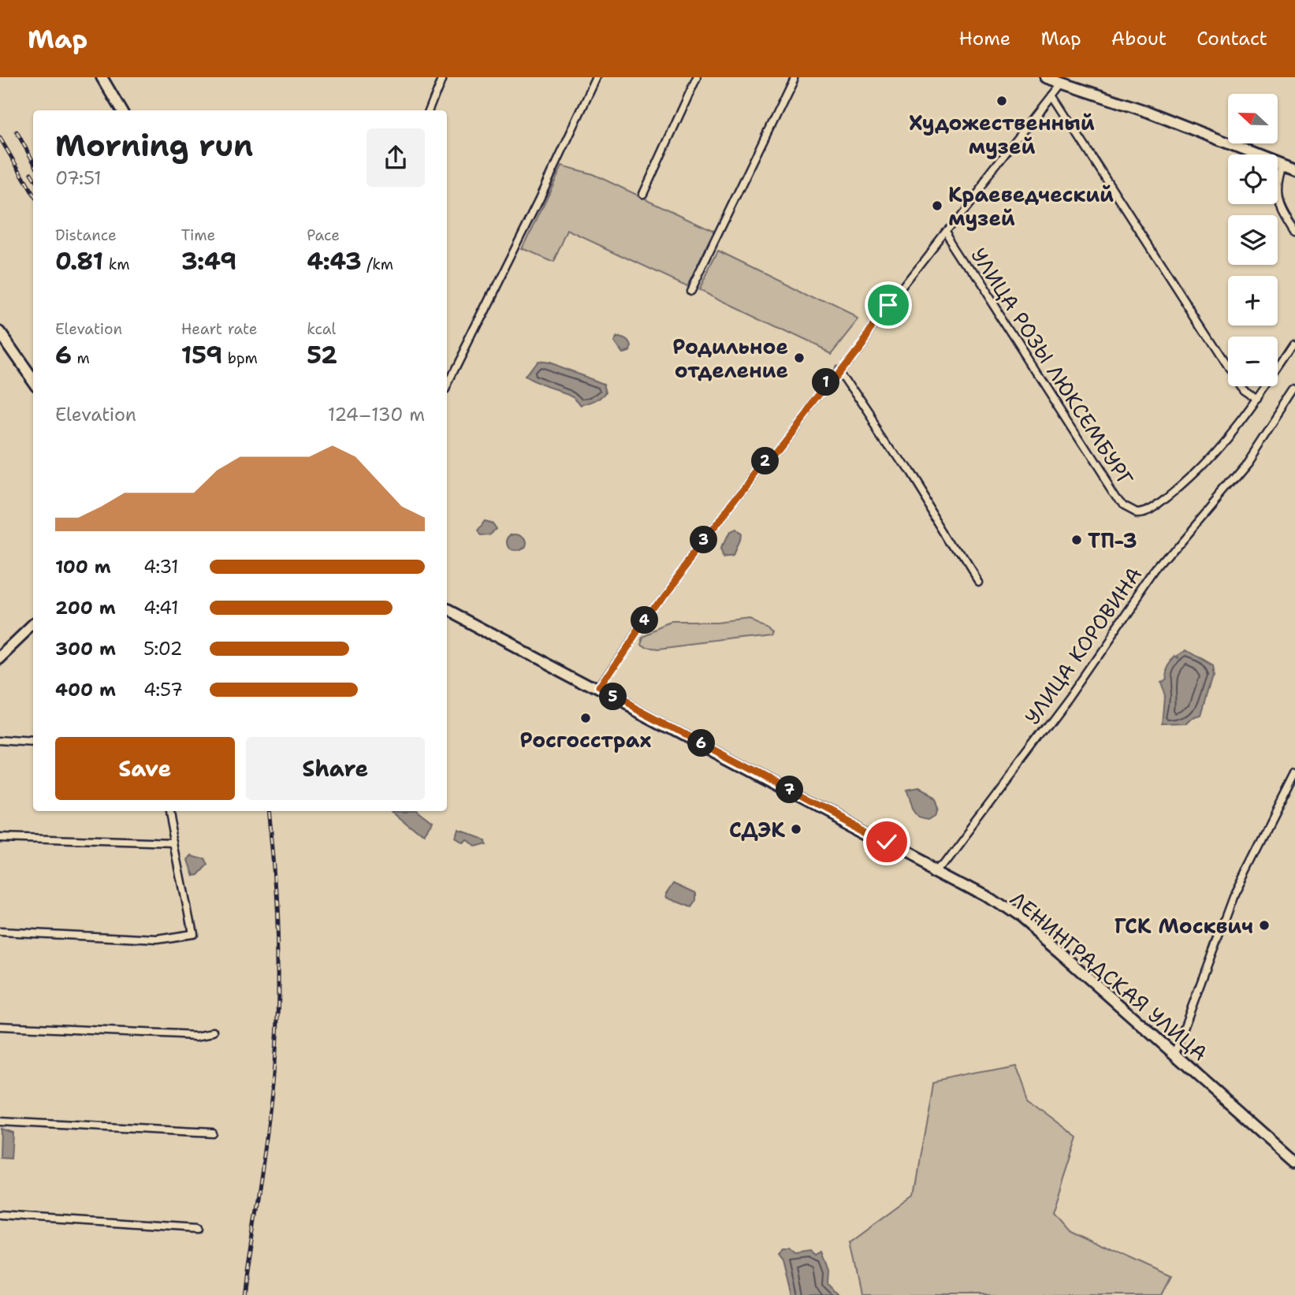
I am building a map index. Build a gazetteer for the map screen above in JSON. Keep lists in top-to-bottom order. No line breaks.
{"streets":{"main road":["ЛЕНИНГРАДСКАЯ УЛИЦА"],"street":["УЛИЦА РОЗЫ ЛЮКСЕМБУРГ","УЛИЦА КОРОВИНА"]},"crossings":[["УЛИЦА КОРОВИНА","ЛЕНИНГРАДСКАЯ УЛИЦА"]],"places":["Художественный музей","Краеведческий музей","Родильное отделение","ТП-3","Росгосстрах","СДЭК","ГСК Москвич"],"north":"left","page":{"header":"Map","nav":["Home","Map","About","Contact"],"map_buttons":["+","−"],"heading":["Morning run","07:51"],"stats":[["Distance","0.81 km"],["Time","3:49"],["Pace","4:43 /km"],["Elevation","6 m"],["Heart rate","159 bpm"],["kcal","52"]],"pins":["1","2","3","4","5","6","7"],"chart":["Elevation","124–130 m"],"list":[{"name":"100 m","note":"4:31"},{"name":"200 m","note":"4:41"},{"name":"300 m","note":"5:02"},{"name":"400 m","note":"4:57"}],"buttons":["Save","Share"]}}
